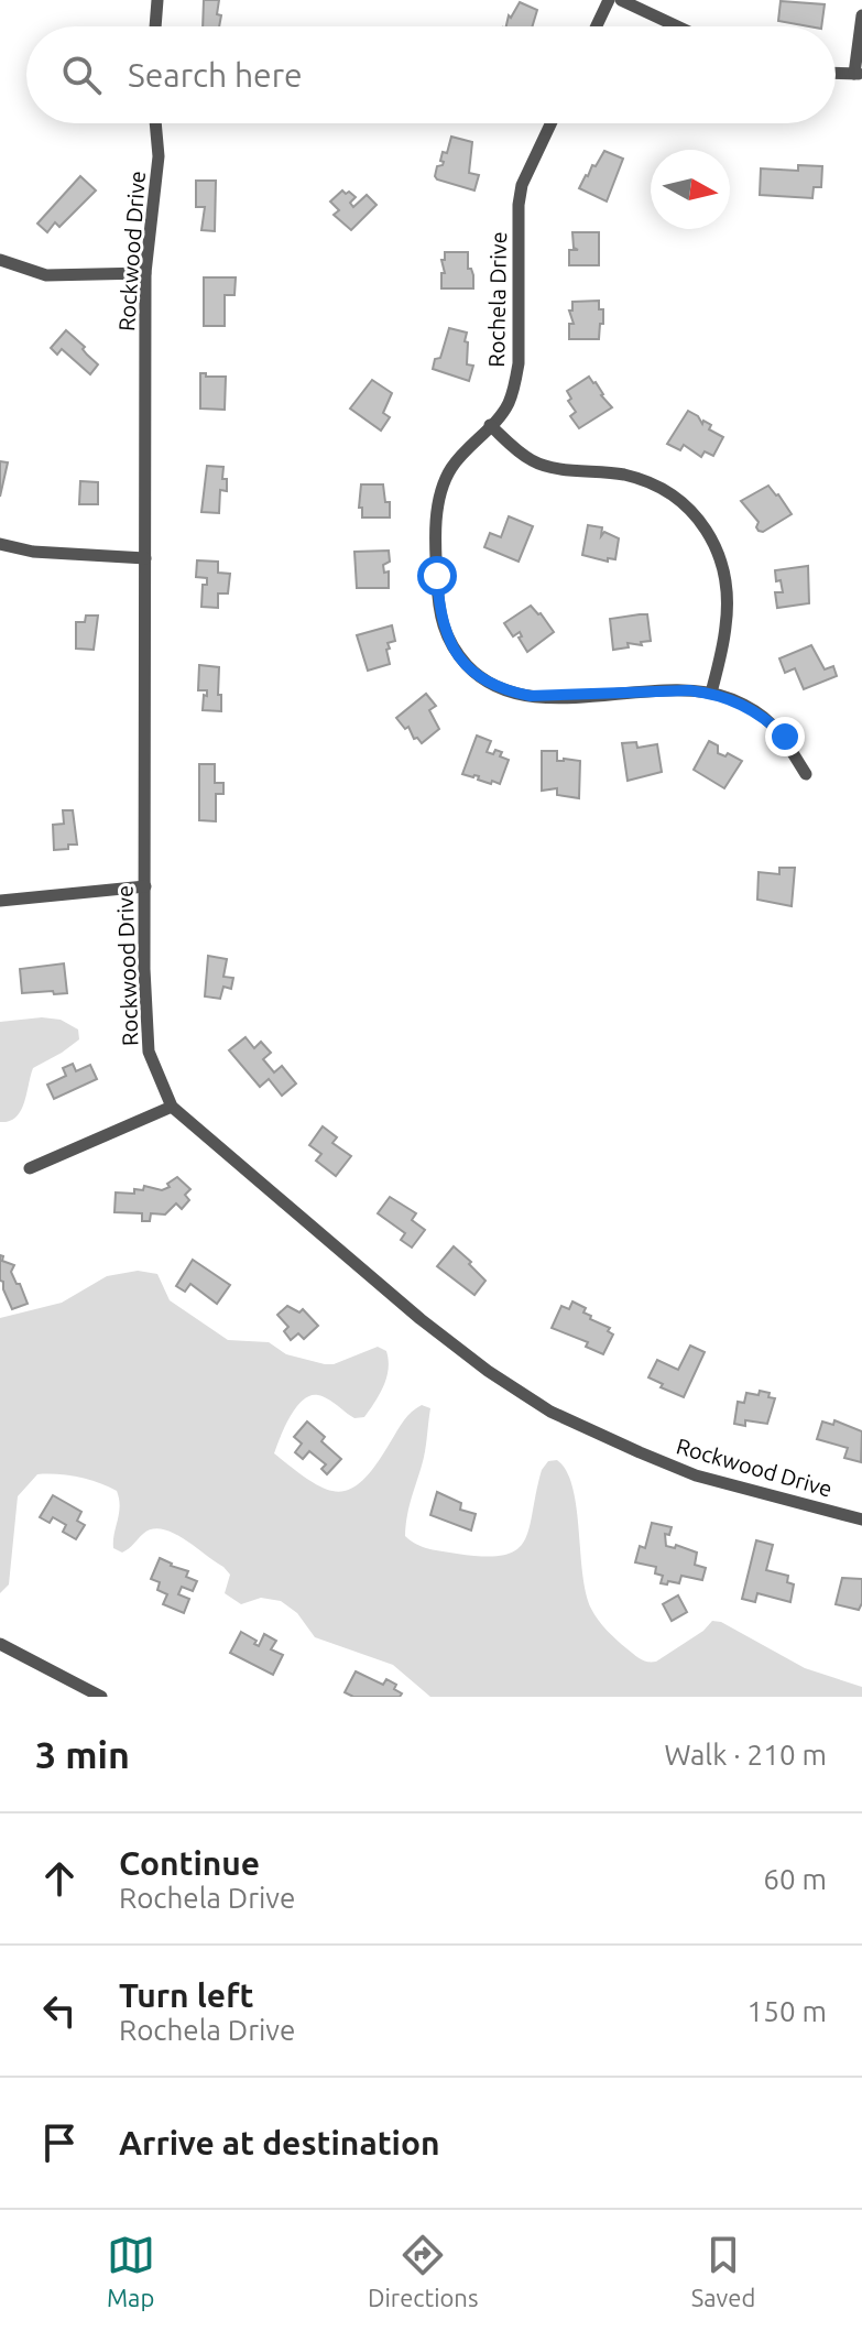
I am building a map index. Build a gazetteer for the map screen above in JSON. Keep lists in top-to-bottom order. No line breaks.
{"streets":{"street":["Rockwood Drive","Rochela Drive"]},"north":"right","page":{"search":"Search here","heading":["3 min","Walk · 210 m"],"list":[["Continue","Rochela Drive","60 m"],["Turn left","Rochela Drive","150 m"],"Arrive at destination"],"nav":["Map","Directions","Saved"]}}
